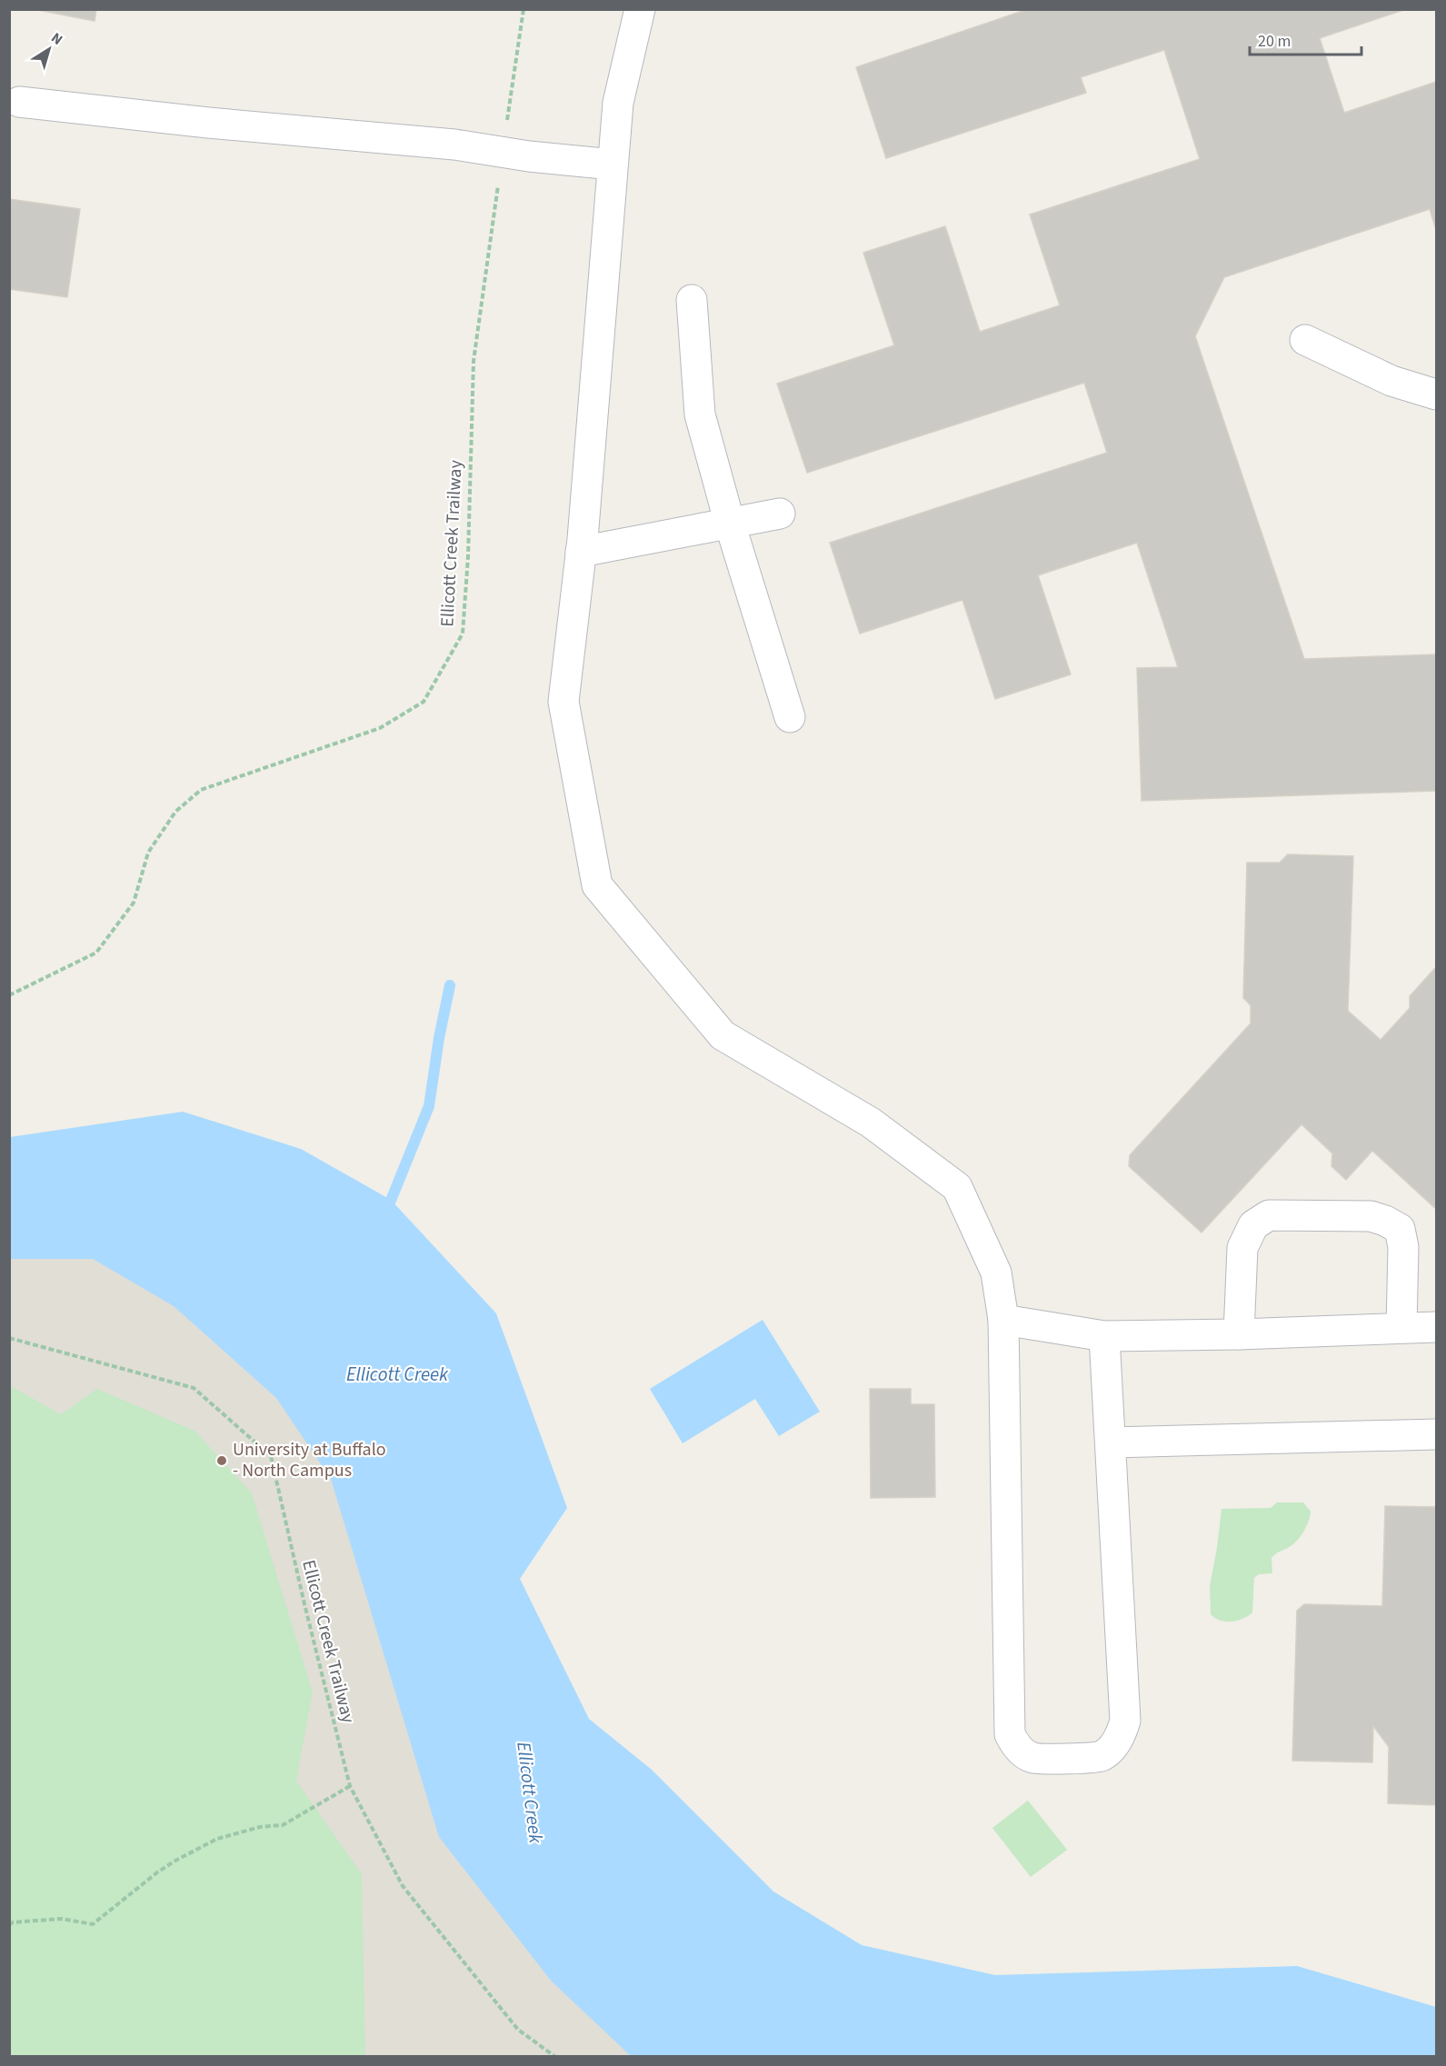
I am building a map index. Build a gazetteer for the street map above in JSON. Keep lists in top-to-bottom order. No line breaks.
{"streets":{"path":["Ellicott Creek Trailway"]},"water":["Ellicott Creek"],"places":["University at Buffalo - North Campus"],"scale_bar":"20 m","north":"top right"}
